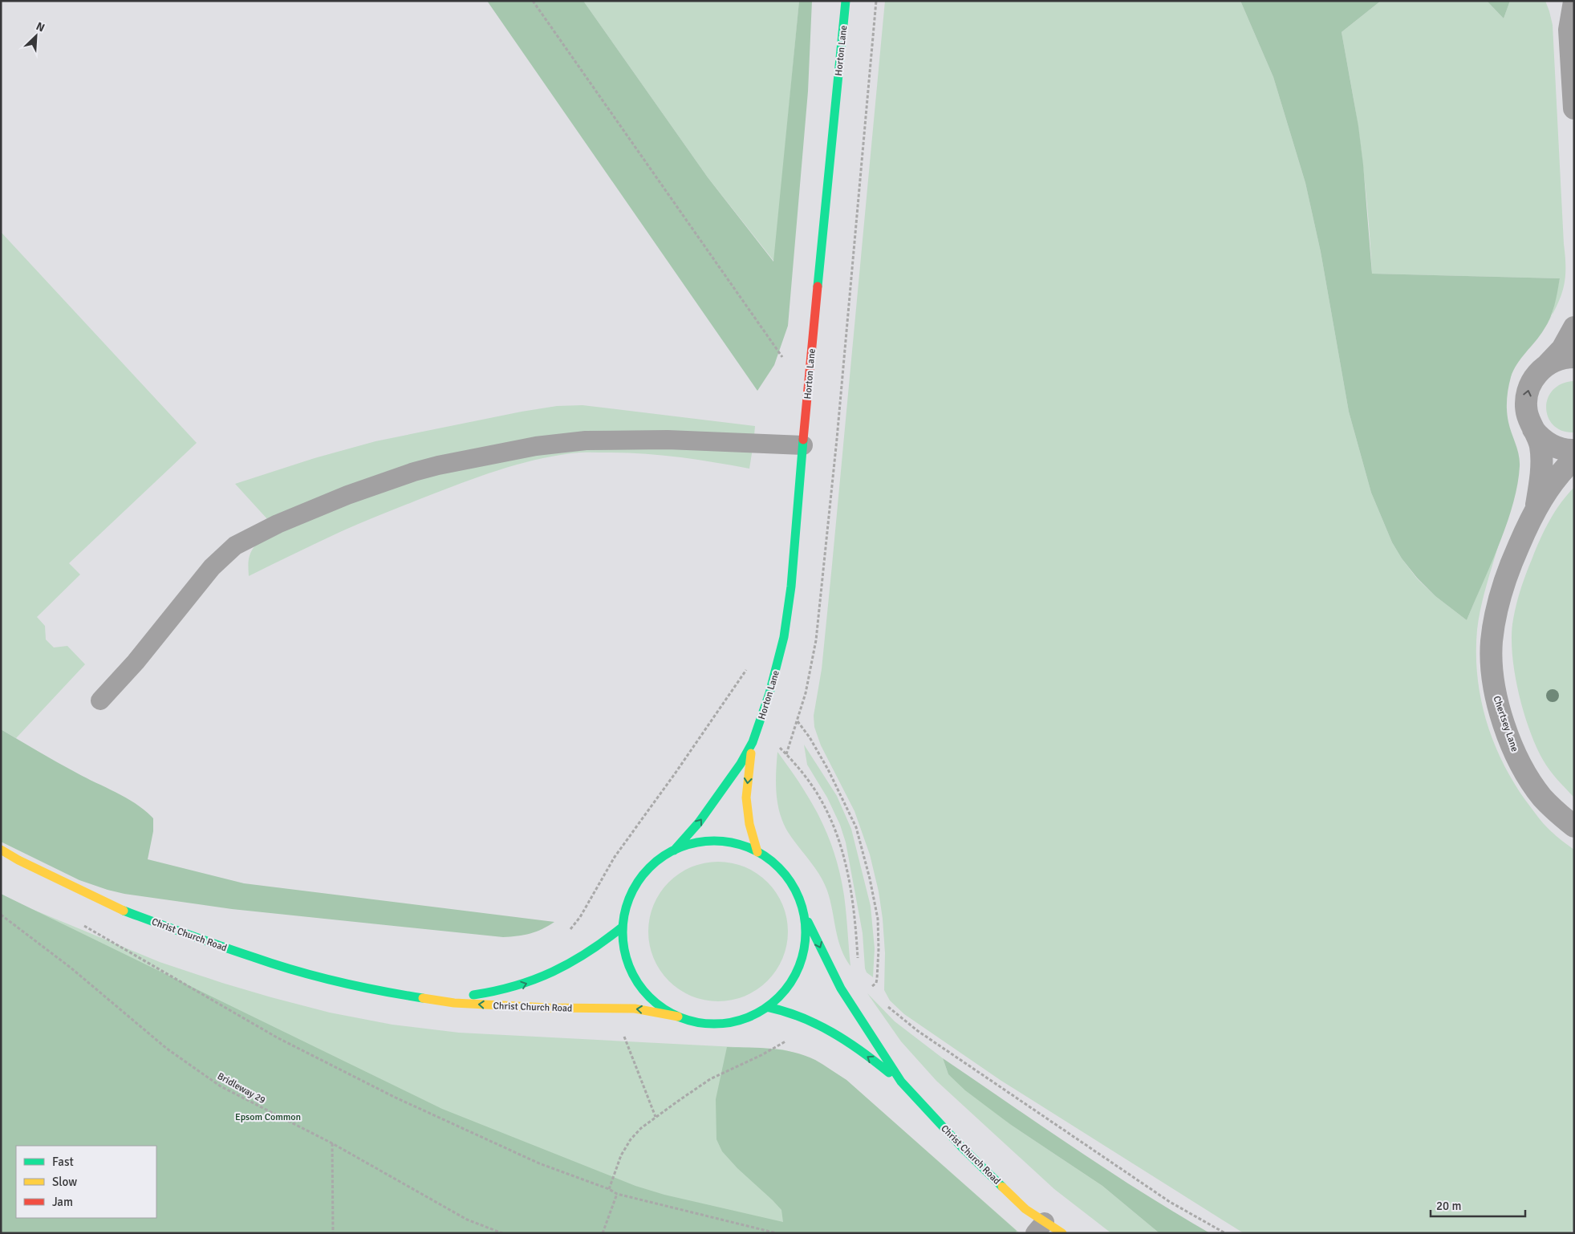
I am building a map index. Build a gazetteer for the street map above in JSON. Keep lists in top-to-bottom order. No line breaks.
{"streets":{"main road":["Horton Lane","Christ Church Road"],"street":["Chertsey Lane"],"path":["Bridleway 29"]},"parks":["Epsom Common"],"legend":["Fast","Slow","Jam"],"scale_bar":"20 m","north":"top right"}
